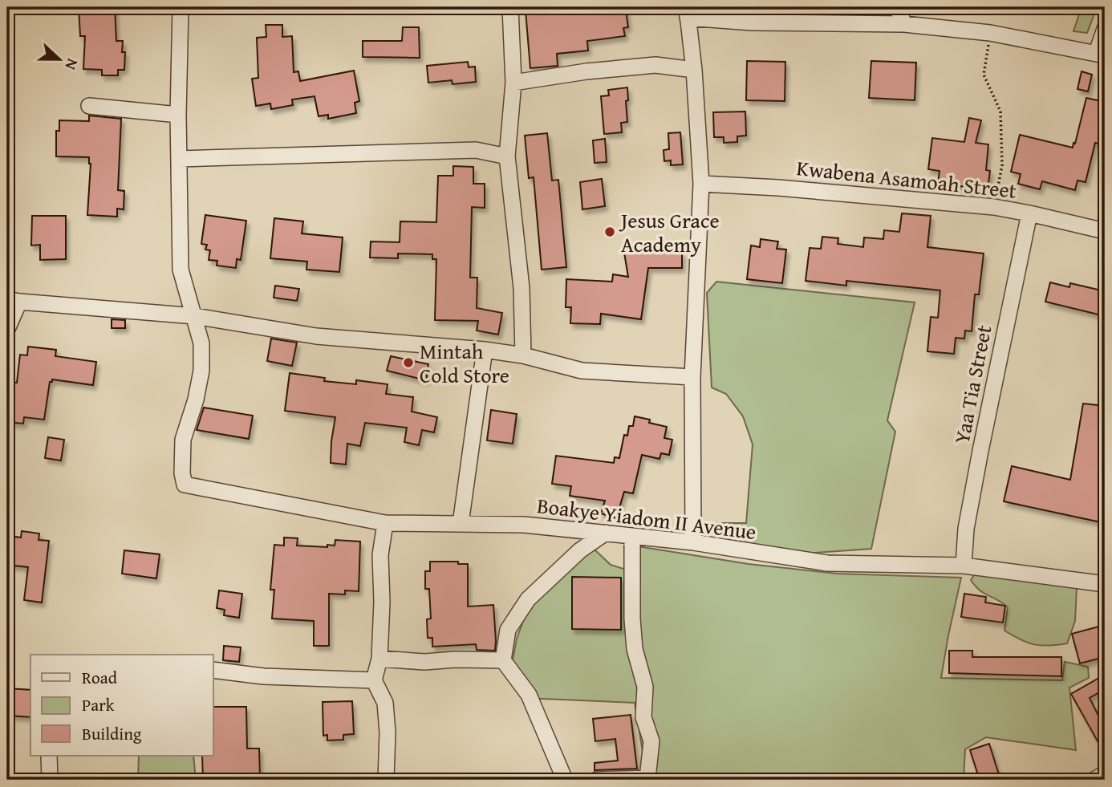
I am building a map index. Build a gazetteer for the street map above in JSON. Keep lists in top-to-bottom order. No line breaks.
{"streets":{"street":["Kwabena Asamoah Street","Yaa Tia Street","Boakye Yiadom II Avenue"]},"crossings":[["Kwabena Asamoah Street","Yaa Tia Street"],["Yaa Tia Street","Boakye Yiadom II Avenue"]],"places":["Jesus Grace Academy","Mintah Cold Store"],"legend":["Road","Park","Building"],"north":"right"}
